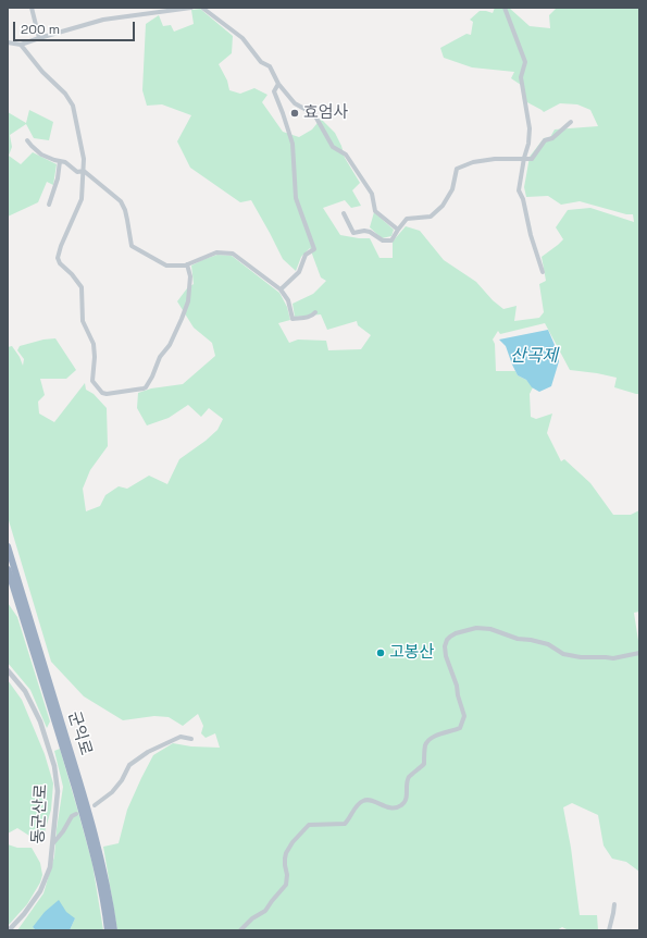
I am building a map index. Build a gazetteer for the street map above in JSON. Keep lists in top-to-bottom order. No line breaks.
{"streets":{"highway":["군익로"],"street":["동군산로"]},"water":["산곡제"],"places":["효엄사","고봉산"],"scale_bar":"200 m"}
